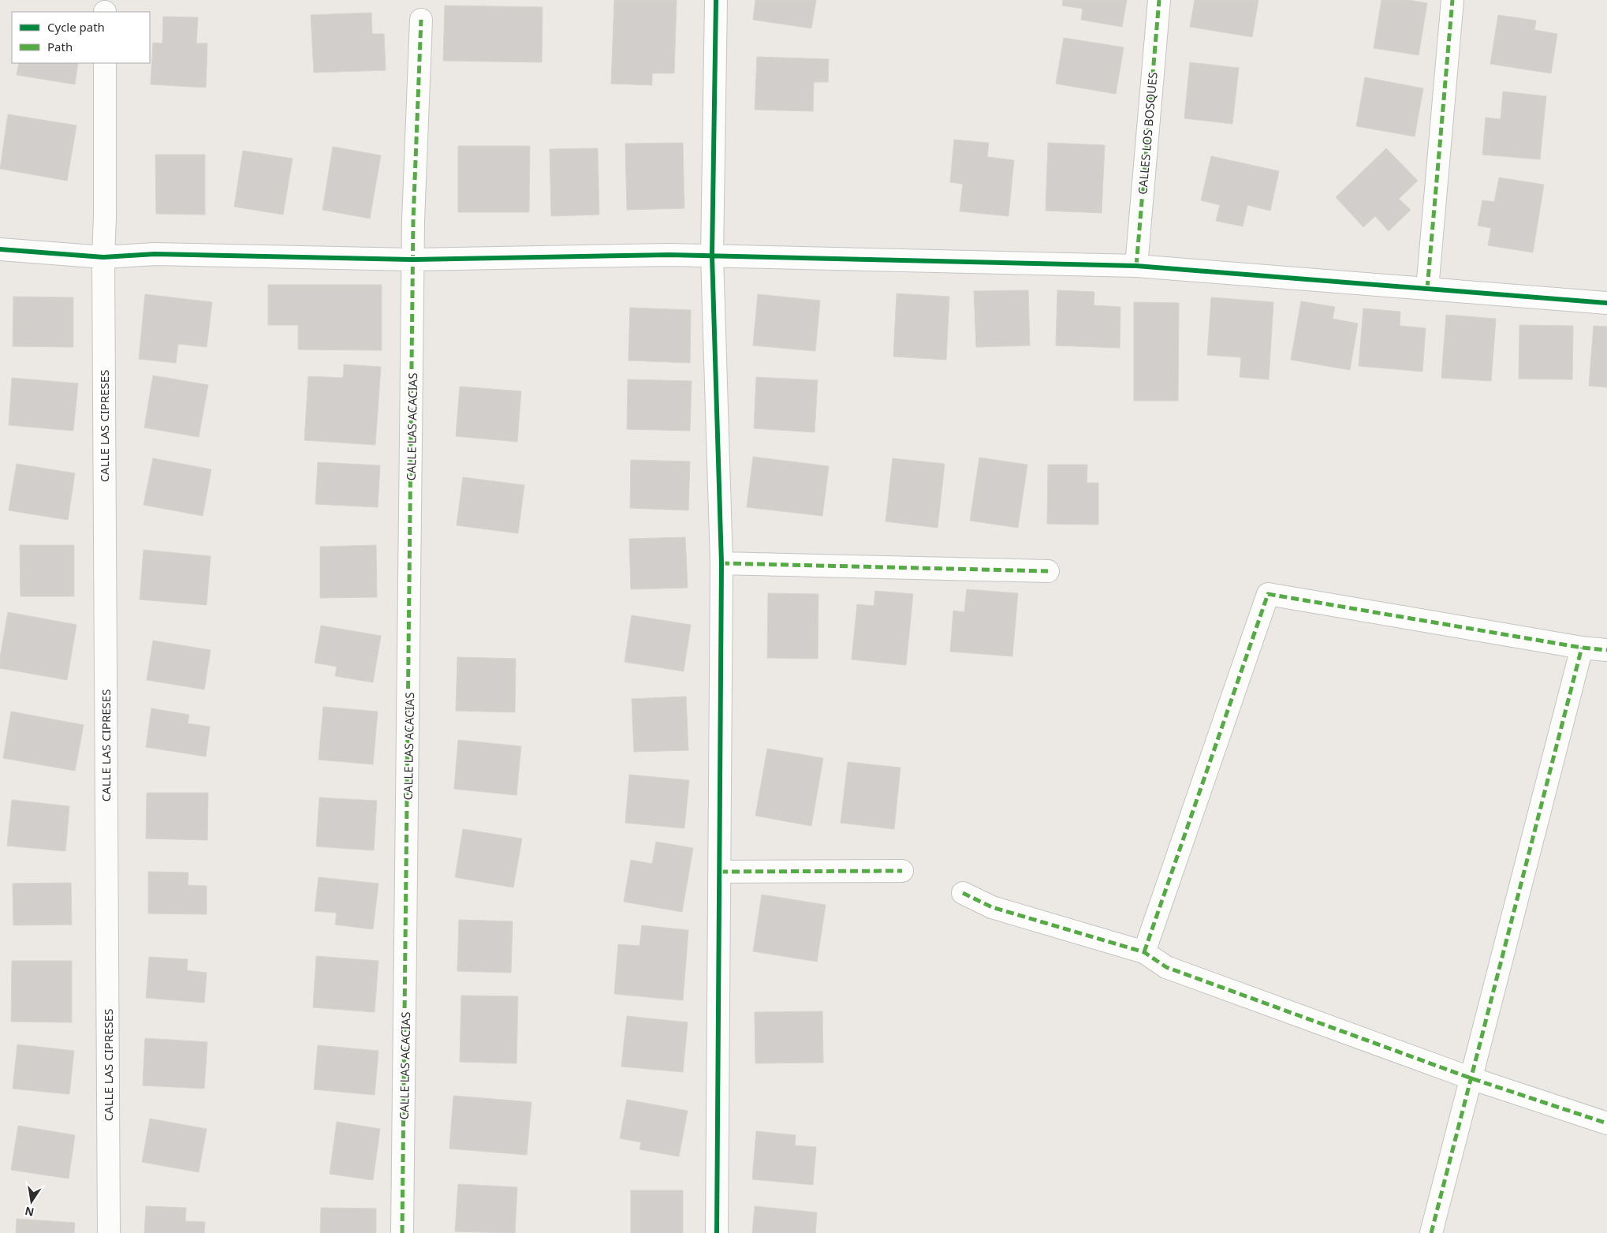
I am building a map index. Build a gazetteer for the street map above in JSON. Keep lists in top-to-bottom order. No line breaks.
{"streets":{"street":["CALLES LOS BOSQUES","CALLE LAS CIPRESES","CALLE LAS ACACIAS"]},"legend":["Cycle path","Path"],"north":"bottom"}
